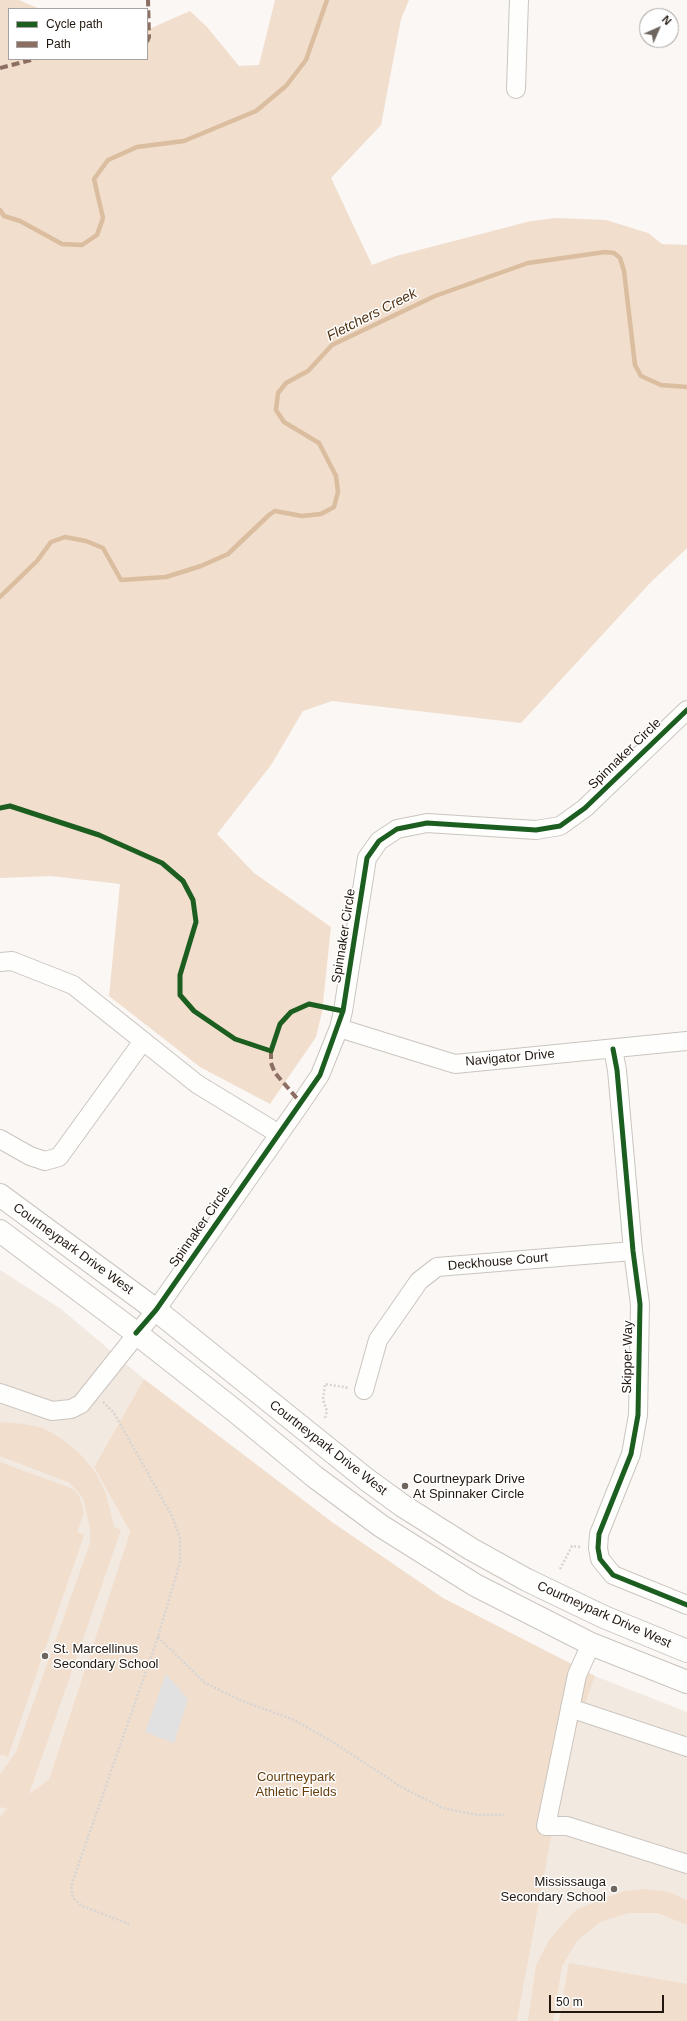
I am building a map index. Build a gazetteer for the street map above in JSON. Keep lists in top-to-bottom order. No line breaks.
{"streets":{"main road":["Courtneypark Drive West"],"street":["Spinnaker Circle","Navigator Drive","Deckhouse Court","Skipper Way"]},"crossings":[["Spinnaker Circle","Navigator Drive"],["Spinnaker Circle","Courtneypark Drive West"],["Navigator Drive","Skipper Way"],["Deckhouse Court","Skipper Way"]],"water":["Fletchers Creek"],"parks":["Courtneypark Athletic Fields"],"places":["Courtneypark Drive At Spinnaker Circle","St. Marcellinus Secondary School","Mississauga Secondary School"],"legend":["Cycle path","Path"],"scale_bar":"50 m","north":"top right"}
